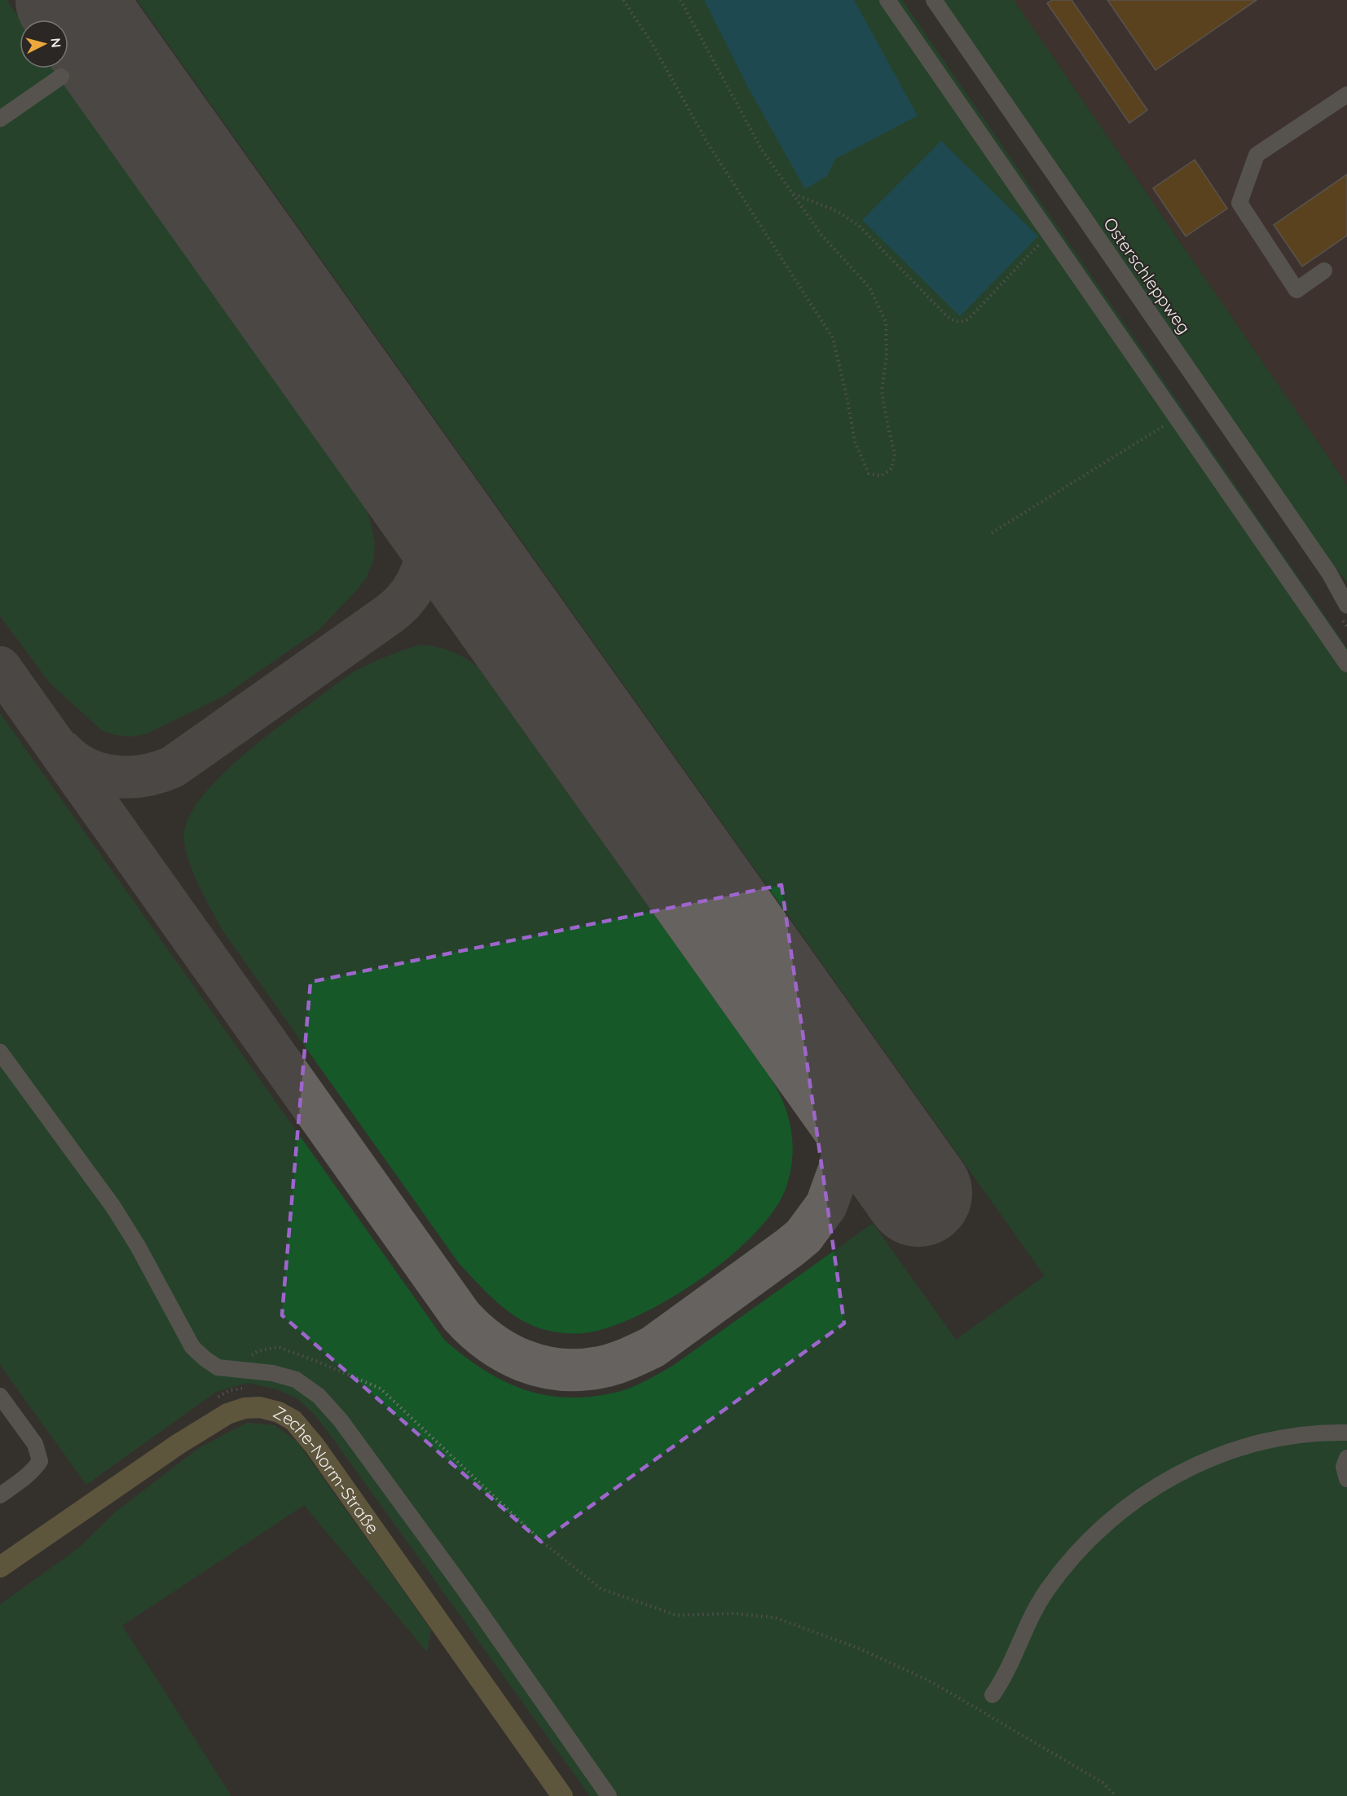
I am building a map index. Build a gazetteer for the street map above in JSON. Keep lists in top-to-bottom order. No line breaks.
{"streets":{"main road":["Zeche-Norm-Straße"],"street":["Osterschleppweg"]},"north":"right"}
